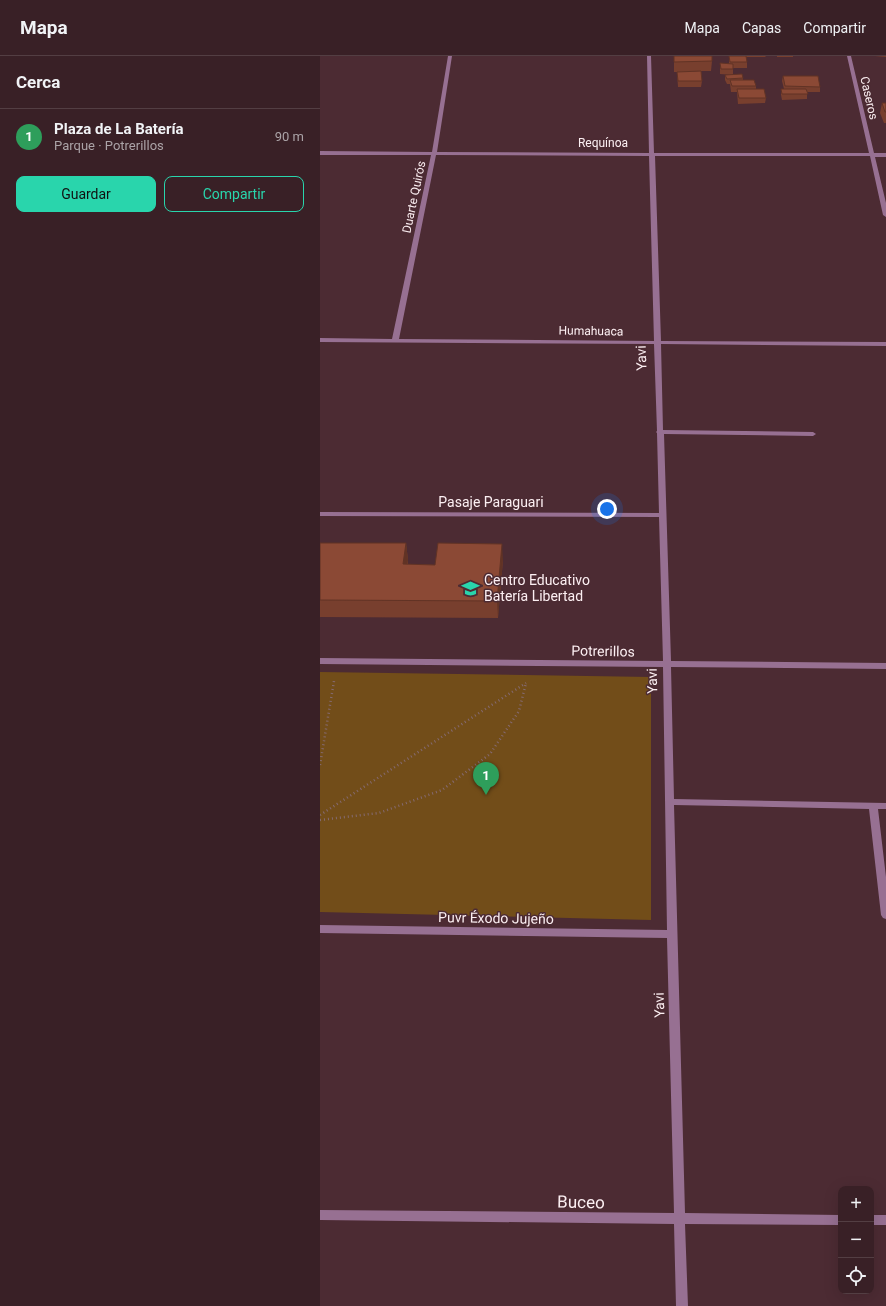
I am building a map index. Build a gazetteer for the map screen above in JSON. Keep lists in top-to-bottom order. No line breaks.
{"streets":{"street":["Caseros","Requínoa","Duarte Quirós","Humahuaca","Yavi","Pasaje Paraguari","Potrerillos","Puvr Éxodo Jujeño","Buceo"]},"crossings":[["Caseros","Requínoa"],["Requínoa","Duarte Quirós"],["Requínoa","Yavi"],["Duarte Quirós","Humahuaca"],["Humahuaca","Yavi"],["Yavi","Pasaje Paraguari"],["Yavi","Potrerillos"],["Yavi","Puvr Éxodo Jujeño"],["Yavi","Buceo"]],"places":{"school or university":["Centro Educativo Batería Libertad"]},"page":{"header":"Mapa","nav":["Mapa","Capas","Compartir"],"heading":"Cerca","list":[{"mark":"1","name":"Plaza de La Batería","note":"Parque · Potrerillos","value":"90 m"}],"buttons":["Guardar","Compartir"],"pins":"1","map_buttons":["+","−"]}}
